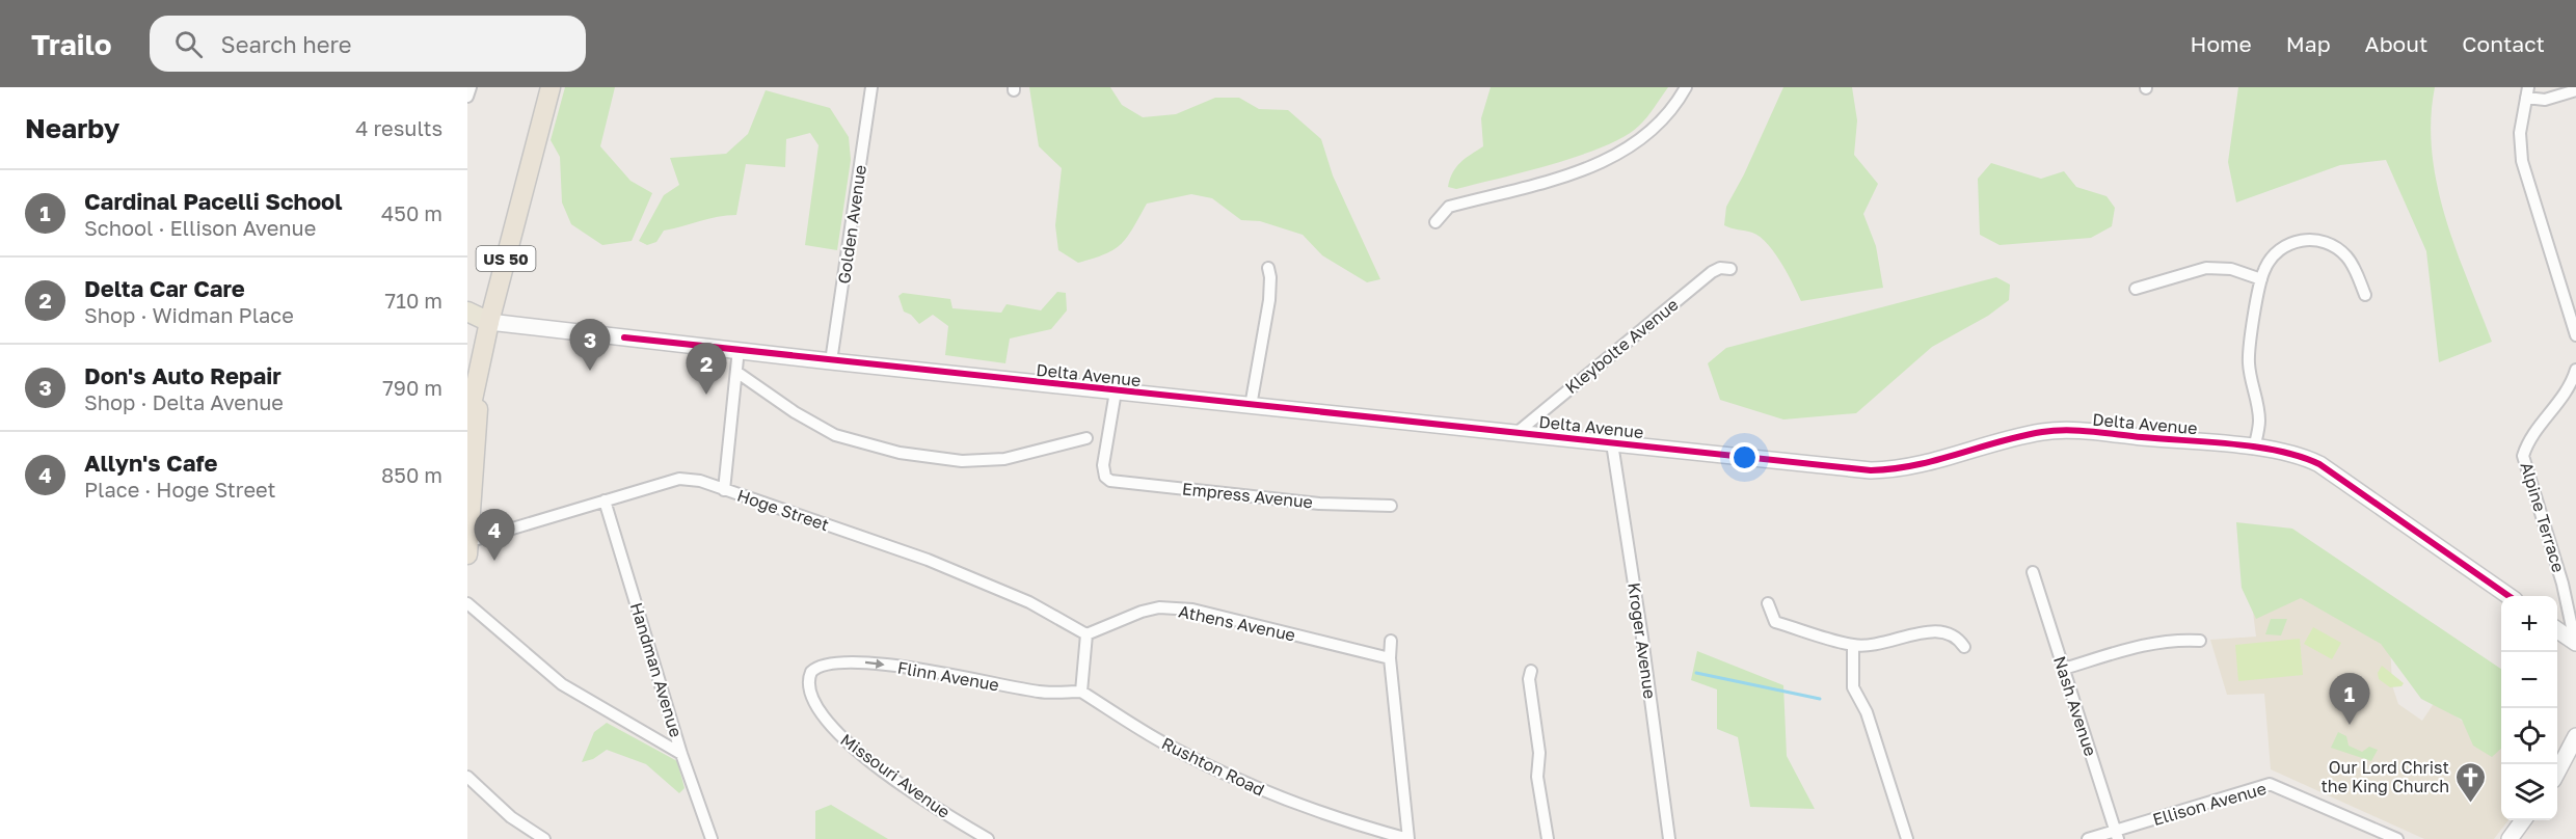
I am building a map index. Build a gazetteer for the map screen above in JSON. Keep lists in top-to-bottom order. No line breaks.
{"streets":{"highway":["US 50"],"main road":["Delta Avenue"],"street":["Golden Avenue","Kleybolte Avenue","Empress Avenue","Hoge Street","Alpine Terrace","Athens Avenue","Kroger Avenue","Handman Avenue","Flinn Avenue","Nash Avenue","Rushton Road","Missouri Avenue","Ellison Avenue"]},"crossings":[["Golden Avenue","Delta Avenue"],["US 50","Delta Avenue"],["US 50","Hoge Street"],["Kleybolte Avenue","Delta Avenue"],["Delta Avenue","Empress Avenue"],["Delta Avenue","Kroger Avenue"],["Hoge Street","Athens Avenue"],["Hoge Street","Handman Avenue"],["Flinn Avenue","Rushton Road"],["Flinn Avenue","Missouri Avenue"],["Nash Avenue","Ellison Avenue"]],"one_way":["Flinn Avenue"],"places":{"church":["Our Lord Christ the King Church"]},"page":{"header":"Trailo","search":"Search here","nav":["Home","Map","About","Contact"],"heading":["Nearby","4 results"],"list":[{"mark":"1","name":"Cardinal Pacelli School","note":"School · Ellison Avenue","value":"450 m"},{"mark":"2","name":"Delta Car Care","note":"Shop · Widman Place","value":"710 m"},{"mark":"3","name":"Don's Auto Repair","note":"Shop · Delta Avenue","value":"790 m"},{"mark":"4","name":"Allyn's Cafe","note":"Place · Hoge Street","value":"850 m"}],"pins":["3","2","4","1"],"map_buttons":["+","−"]}}
